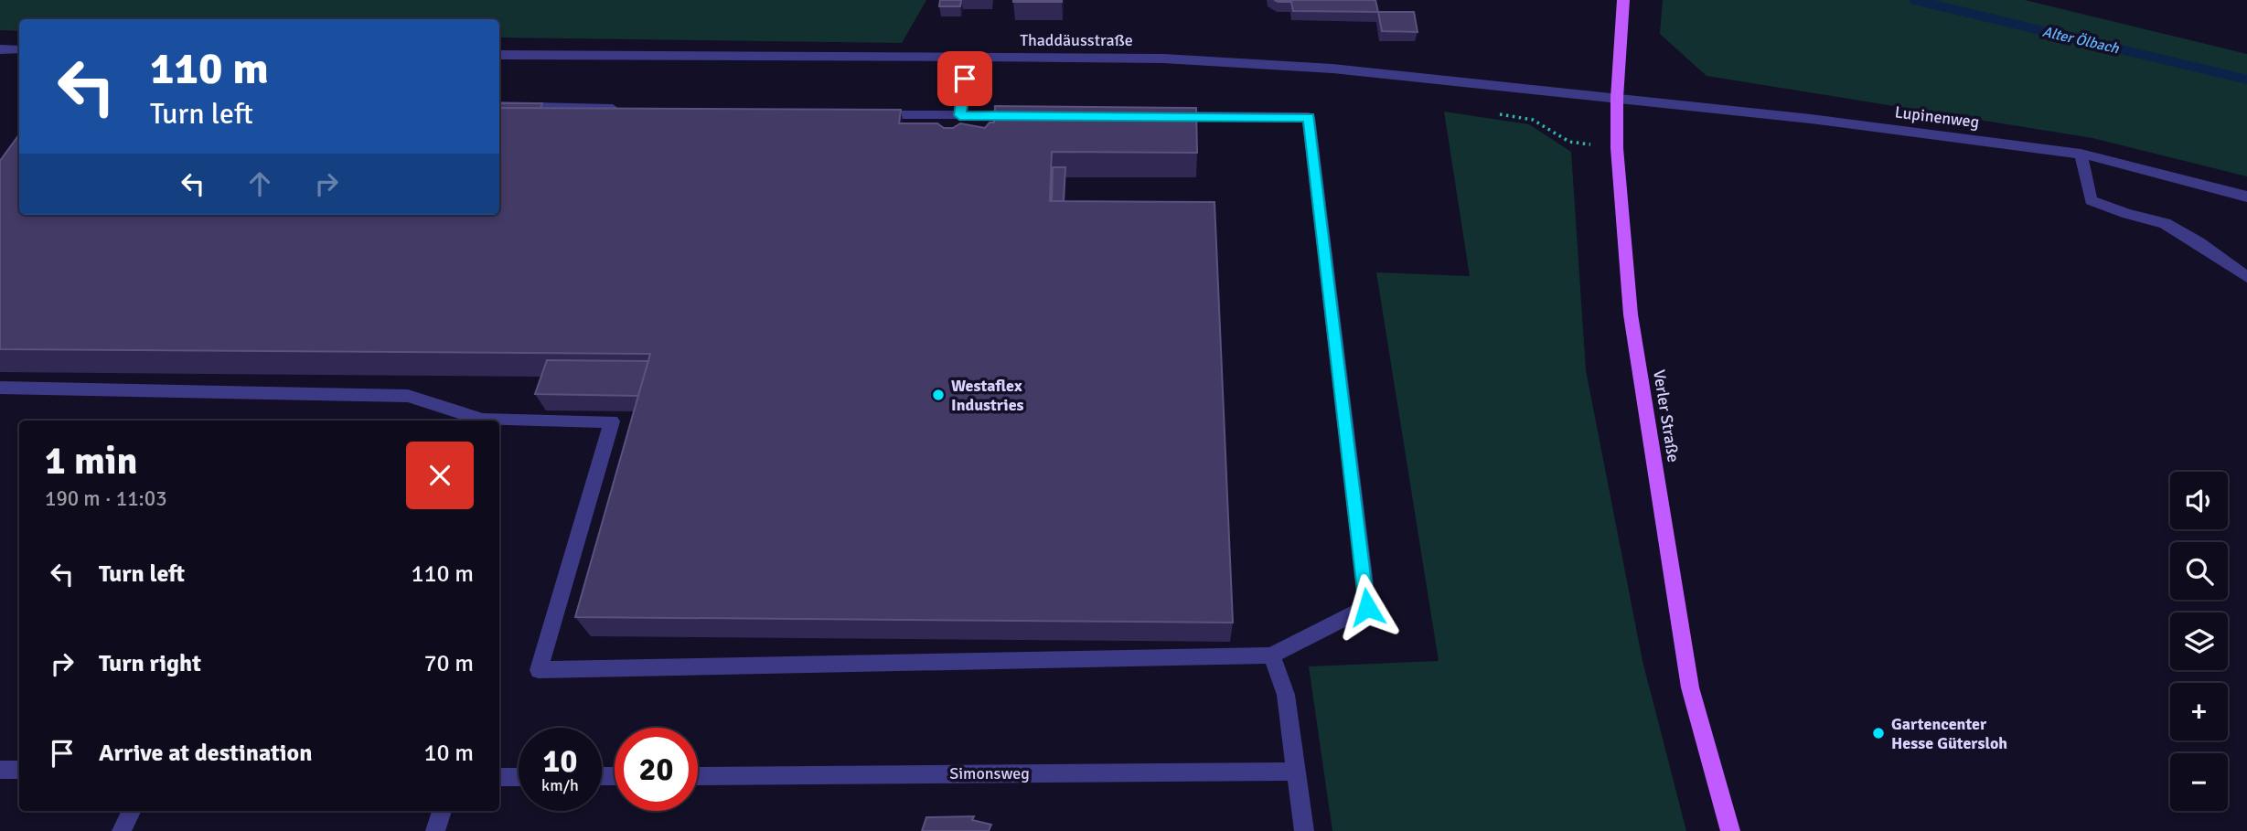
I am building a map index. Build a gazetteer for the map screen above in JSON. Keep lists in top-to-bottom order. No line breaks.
{"streets":{"main road":["Verler Straße"],"street":["Thaddäusstraße","Lupinenweg","Simonsweg"]},"crossings":[["Thaddäusstraße","Lupinenweg"],["Thaddäusstraße","Verler Straße"],["Lupinenweg","Verler Straße"]],"water":["Alter Ölbach"],"places":["Westaflex Industries","Gartencenter Hesse Gütersloh"],"page":{"turn":["110 m","Turn left"],"heading":["1 min","190 m · 11:03"],"map_buttons":["+","−"],"list":[{"name":"Turn left","value":"110 m"},{"name":"Turn right","value":"70 m"},{"name":"Arrive at destination","value":"10 m"}],"speed":"10 km/h","limit":"20"}}
